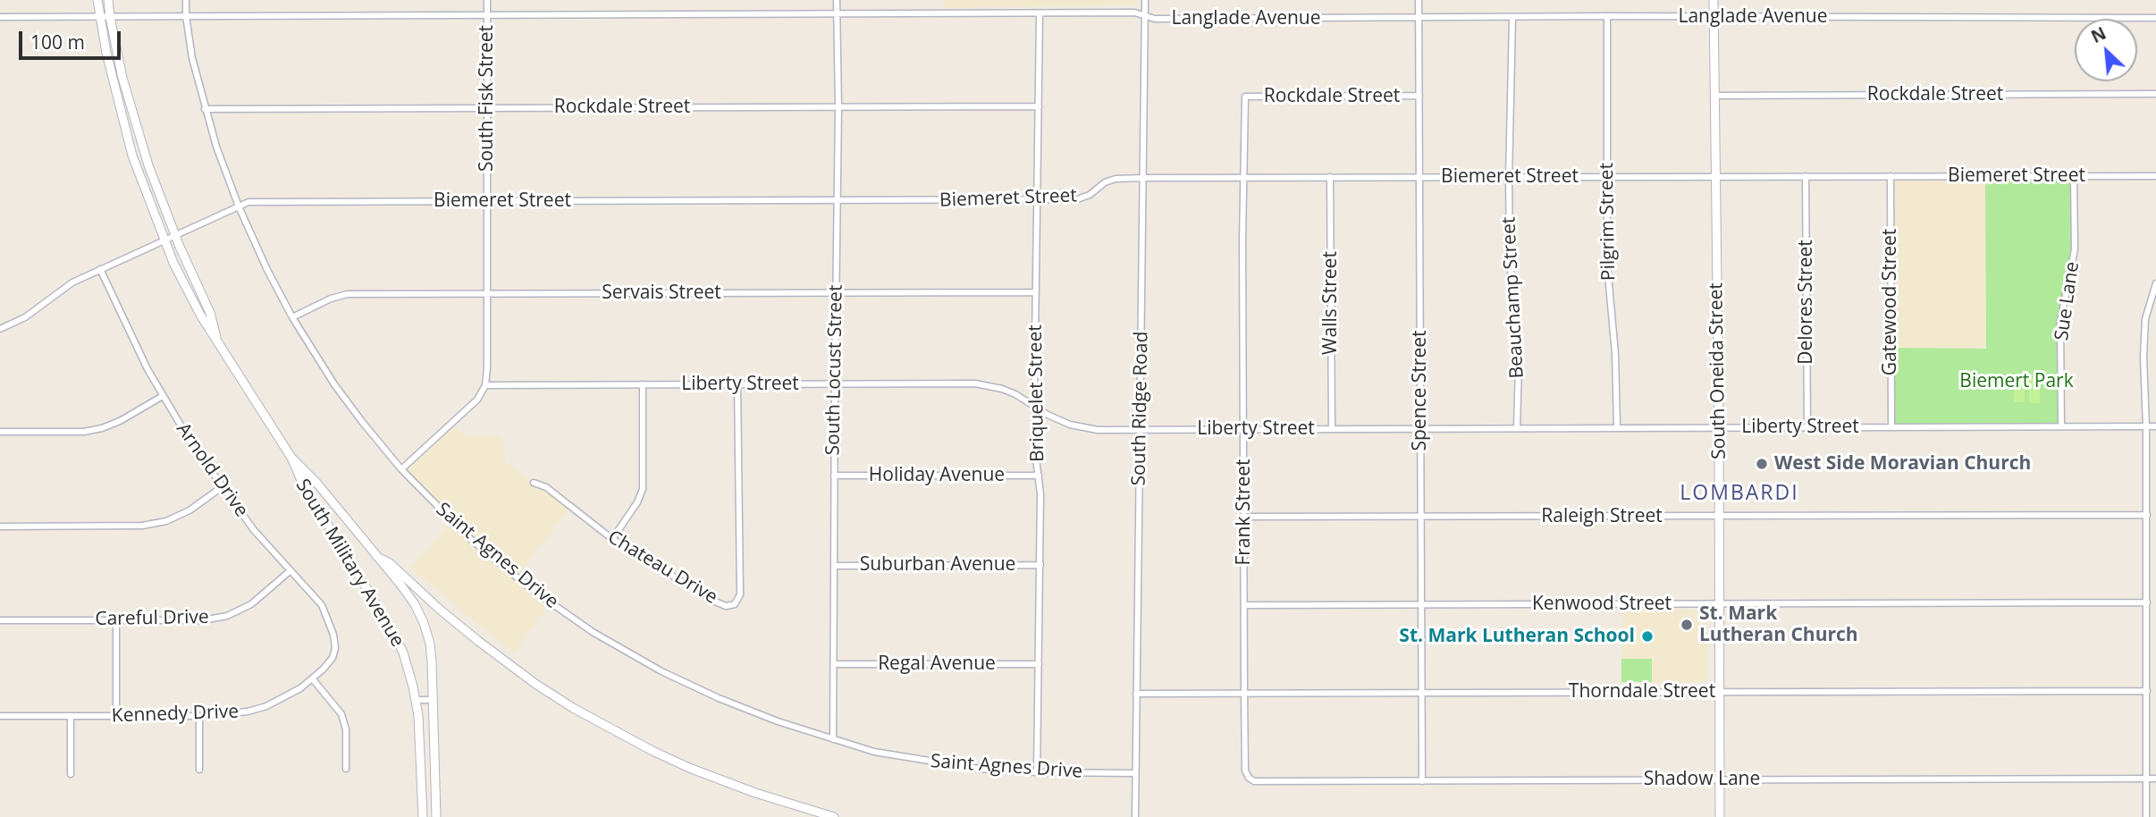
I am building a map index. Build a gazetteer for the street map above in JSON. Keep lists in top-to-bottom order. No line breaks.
{"streets":{"main road":["South Oneida Street","South Military Avenue"],"street":["Langlade Avenue","Rockdale Street","South Fisk Street","Biemeret Street","Pilgrim Street","Servais Street","Beauchamp Street","Sue Lane","Delores Street","Gatewood Street","Walls Street","South Locust Street","Liberty Street","Spence Street","Briquelet Street","South Ridge Road","Arnold Drive","Holiday Avenue","Frank Street","Raleigh Street","Saint Agnes Drive","Suburban Avenue","Chateau Drive","Kenwood Street","Careful Drive","Regal Avenue","Thorndale Street","Kennedy Drive","Shadow Lane"]},"crossings":[["Langlade Avenue","South Fisk Street"],["Langlade Avenue","Pilgrim Street"],["Langlade Avenue","Beauchamp Street"],["Langlade Avenue","South Locust Street"],["Langlade Avenue","South Oneida Street"],["Langlade Avenue","Spence Street"],["Langlade Avenue","Briquelet Street"],["Langlade Avenue","South Ridge Road"],["Langlade Avenue","Saint Agnes Drive"],["Langlade Avenue","South Military Avenue"],["Rockdale Street","South Fisk Street"],["Rockdale Street","South Locust Street"],["Rockdale Street","South Oneida Street"],["Rockdale Street","Spence Street"],["Rockdale Street","Briquelet Street"],["Rockdale Street","Frank Street"],["Rockdale Street","Saint Agnes Drive"],["South Fisk Street","Biemeret Street"],["South Fisk Street","Servais Street"],["South Fisk Street","Liberty Street"],["Biemeret Street","Pilgrim Street"],["Biemeret Street","Beauchamp Street"],["Biemeret Street","Sue Lane"],["Biemeret Street","Delores Street"],["Biemeret Street","Gatewood Street"],["Biemeret Street","Walls Street"],["Biemeret Street","South Locust Street"],["Biemeret Street","South Oneida Street"],["Biemeret Street","Spence Street"],["Biemeret Street","Briquelet Street"],["Biemeret Street","South Ridge Road"],["Biemeret Street","Arnold Drive"],["Biemeret Street","Frank Street"],["Biemeret Street","Saint Agnes Drive"],["Biemeret Street","South Military Avenue"],["Pilgrim Street","Liberty Street"],["Servais Street","South Locust Street"],["Servais Street","Briquelet Street"],["Servais Street","Saint Agnes Drive"],["Beauchamp Street","Liberty Street"],["Sue Lane","Liberty Street"],["Delores Street","Liberty Street"],["Gatewood Street","Liberty Street"],["Walls Street","Liberty Street"],["South Locust Street","Liberty Street"],["South Locust Street","Holiday Avenue"],["South Locust Street","Saint Agnes Drive"],["South Locust Street","Suburban Avenue"],["South Locust Street","Regal Avenue"],["South Oneida Street","Liberty Street"],["South Oneida Street","Raleigh Street"],["South Oneida Street","Kenwood Street"],["South Oneida Street","Thorndale Street"],["South Oneida Street","Shadow Lane"],["Liberty Street","Spence Street"],["Liberty Street","Briquelet Street"],["Liberty Street","South Ridge Road"],["Liberty Street","Frank Street"],["Liberty Street","Chateau Drive"],["Spence Street","Raleigh Street"],["Spence Street","Kenwood Street"],["Spence Street","Thorndale Street"],["Spence Street","Shadow Lane"],["Briquelet Street","Holiday Avenue"],["Briquelet Street","Saint Agnes Drive"],["Briquelet Street","Suburban Avenue"],["Briquelet Street","Regal Avenue"],["South Ridge Road","Saint Agnes Drive"],["South Ridge Road","Thorndale Street"],["Arnold Drive","Careful Drive"],["Arnold Drive","Kennedy Drive"],["Frank Street","Raleigh Street"],["Frank Street","Kenwood Street"],["Frank Street","Thorndale Street"],["Frank Street","Shadow Lane"]],"districts":["LOMBARDI"],"parks":["Biemert Park"],"places":["West Side Moravian Church","St. Mark Lutheran Church","St. Mark Lutheran School"],"scale_bar":"100 m","north":"top left"}
